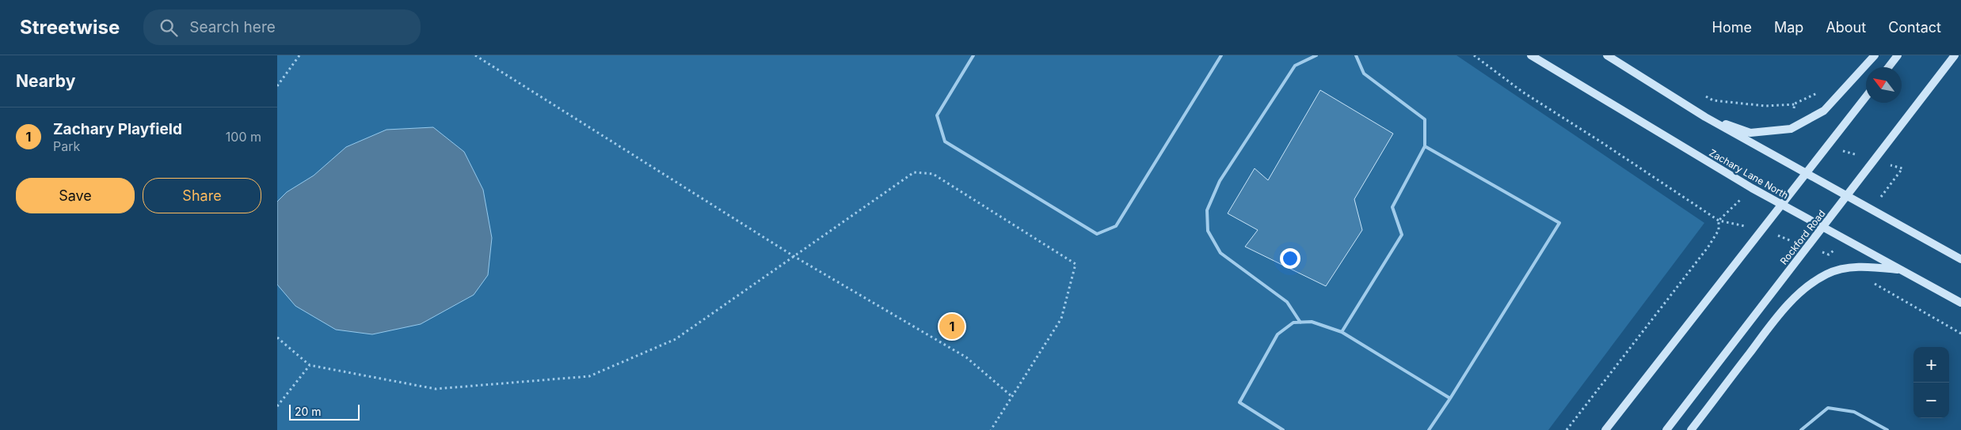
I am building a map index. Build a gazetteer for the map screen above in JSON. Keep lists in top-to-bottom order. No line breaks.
{"streets":{"main road":["Zachary Lane North","Rockford Road"]},"crossings":[["Zachary Lane North","Rockford Road"]],"scale_bar":"20 m","north":"top left","page":{"header":"Streetwise","search":"Search here","nav":["Home","Map","About","Contact"],"heading":"Nearby","list":[{"mark":"1","name":"Zachary Playfield","note":"Park","value":"100 m"}],"buttons":["Save","Share"],"pins":"1","map_buttons":["+","−"],"scale":"20 m"}}
